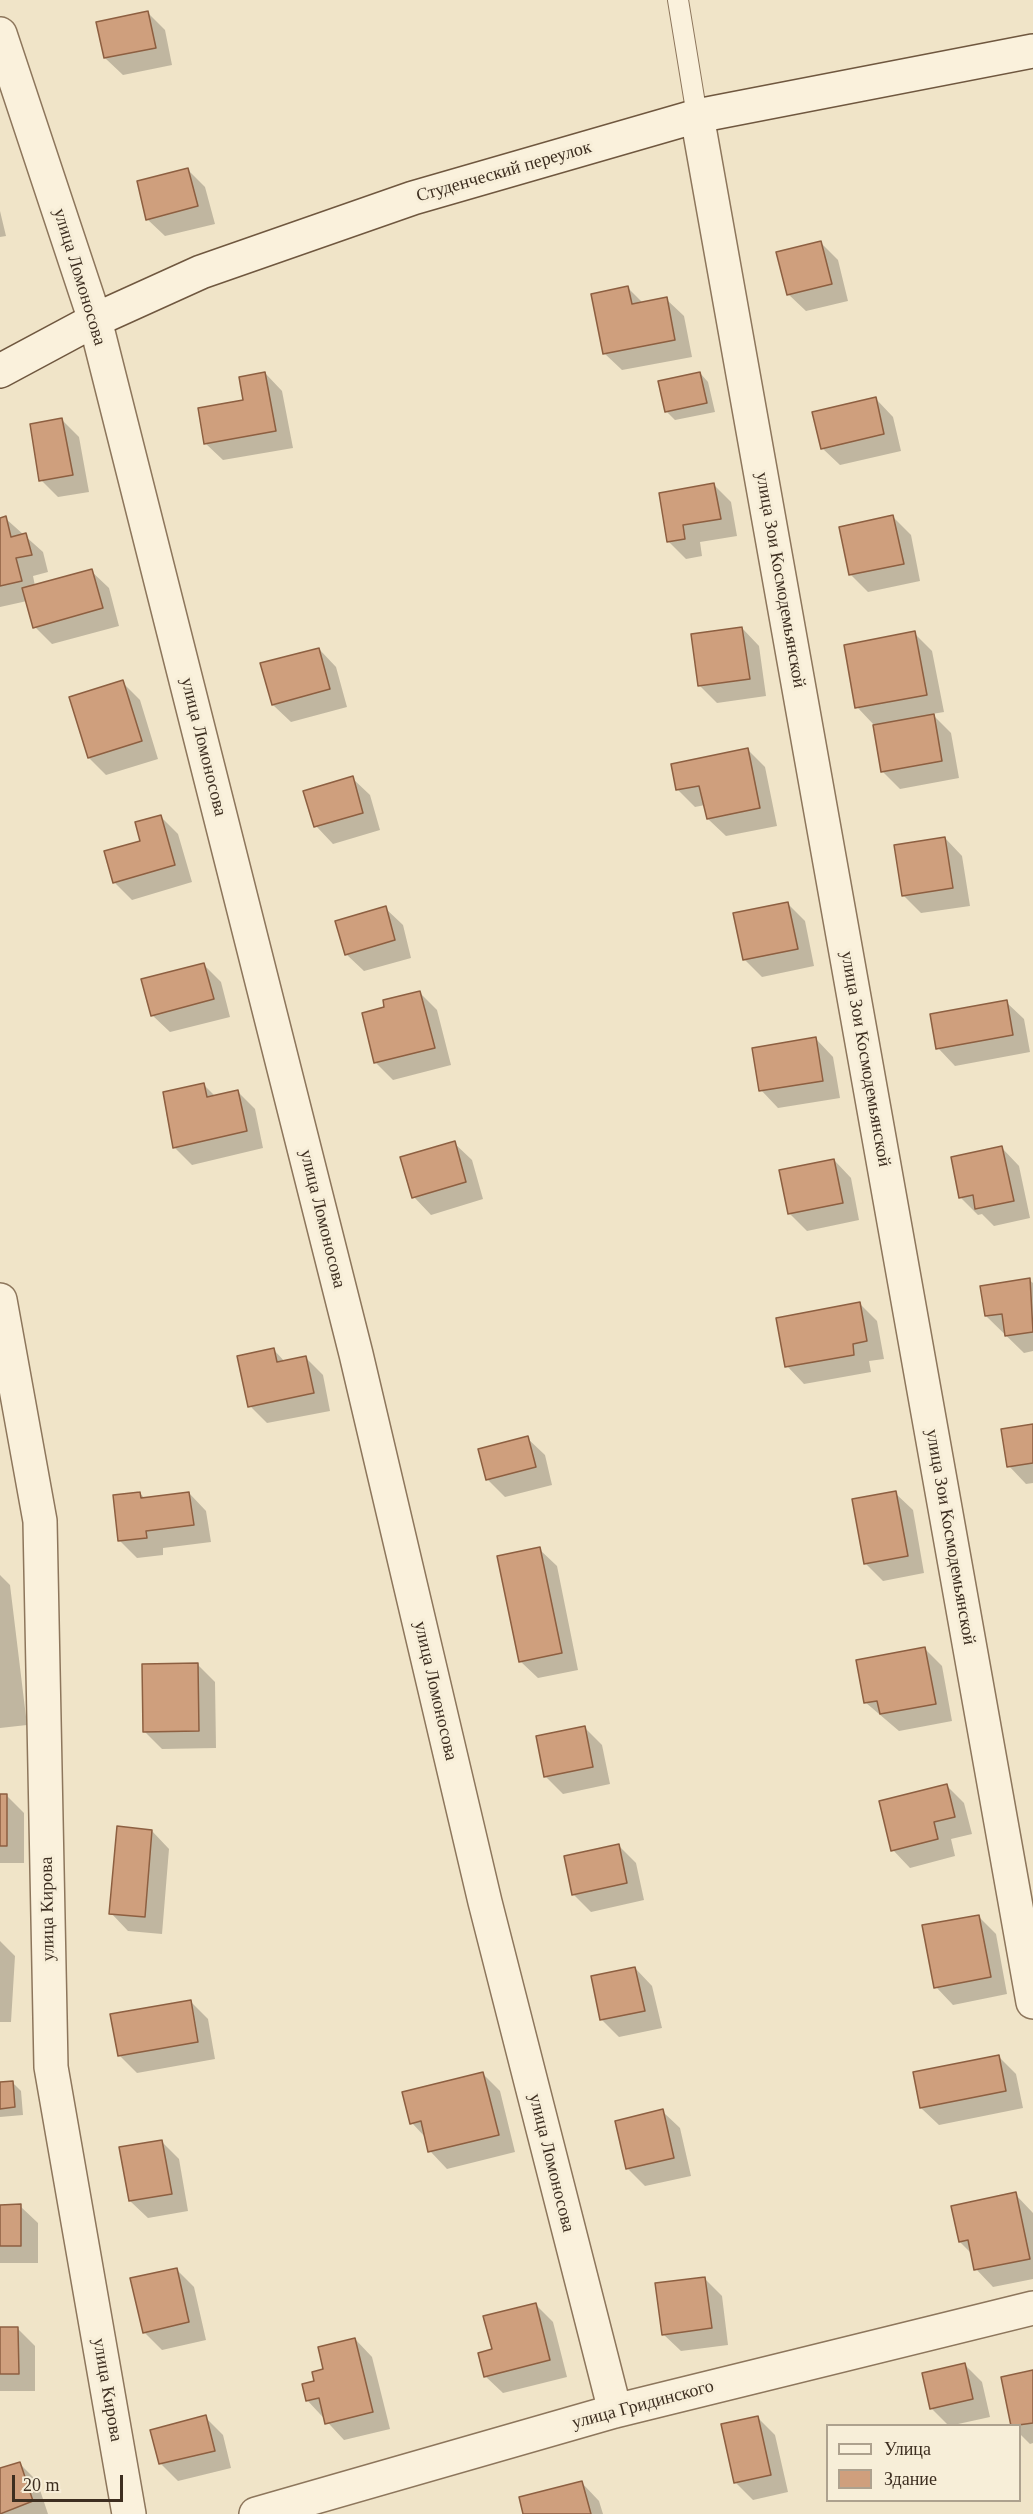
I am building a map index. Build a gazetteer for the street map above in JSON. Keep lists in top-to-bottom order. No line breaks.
{"streets":{"street":["Студенческий переулок","улица Ломоносова","улица Зои Космодемьянской","улица Кирова","улица Гридинского"]},"crossings":[["Студенческий переулок","улица Ломоносова"],["Студенческий переулок","улица Зои Космодемьянской"],["улица Ломоносова","улица Гридинского"]],"legend":["Улица","Здание"],"scale_bar":"20 m"}
